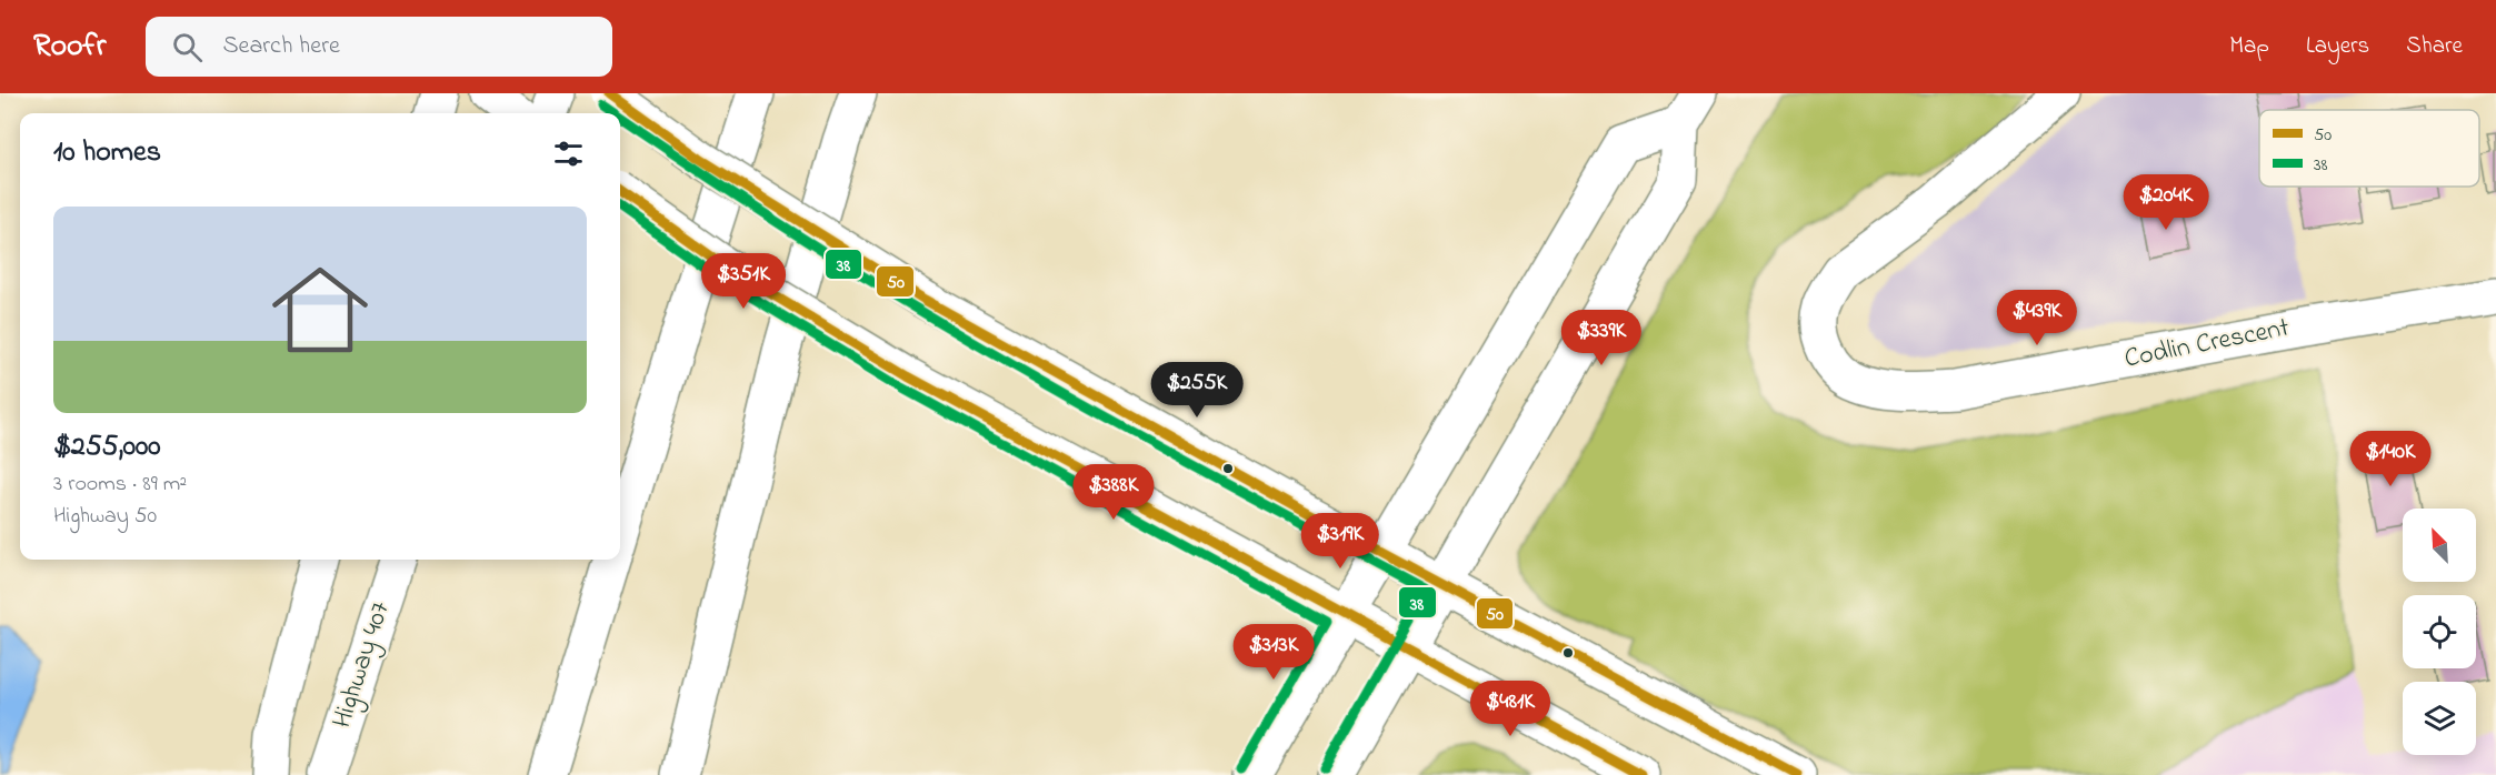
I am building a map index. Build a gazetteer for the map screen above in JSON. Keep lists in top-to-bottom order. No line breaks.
{"streets":{"main road":["Codlin Crescent","Highway 407"]},"lines":["transit line 50","transit line 38"],"legend":["50","38"],"north":"top left","page":{"header":"Roofr","search":"Search here","nav":["Map","Layers","Share"],"heading":"10 homes","price":["$204K","$351K","$439K","$339K","$255K","$140K","$388K","$319K","$313K","$481K"],"list":[{"name":"$255,000","note":"3 rooms · 89 m² · Highway 50"}]}}
